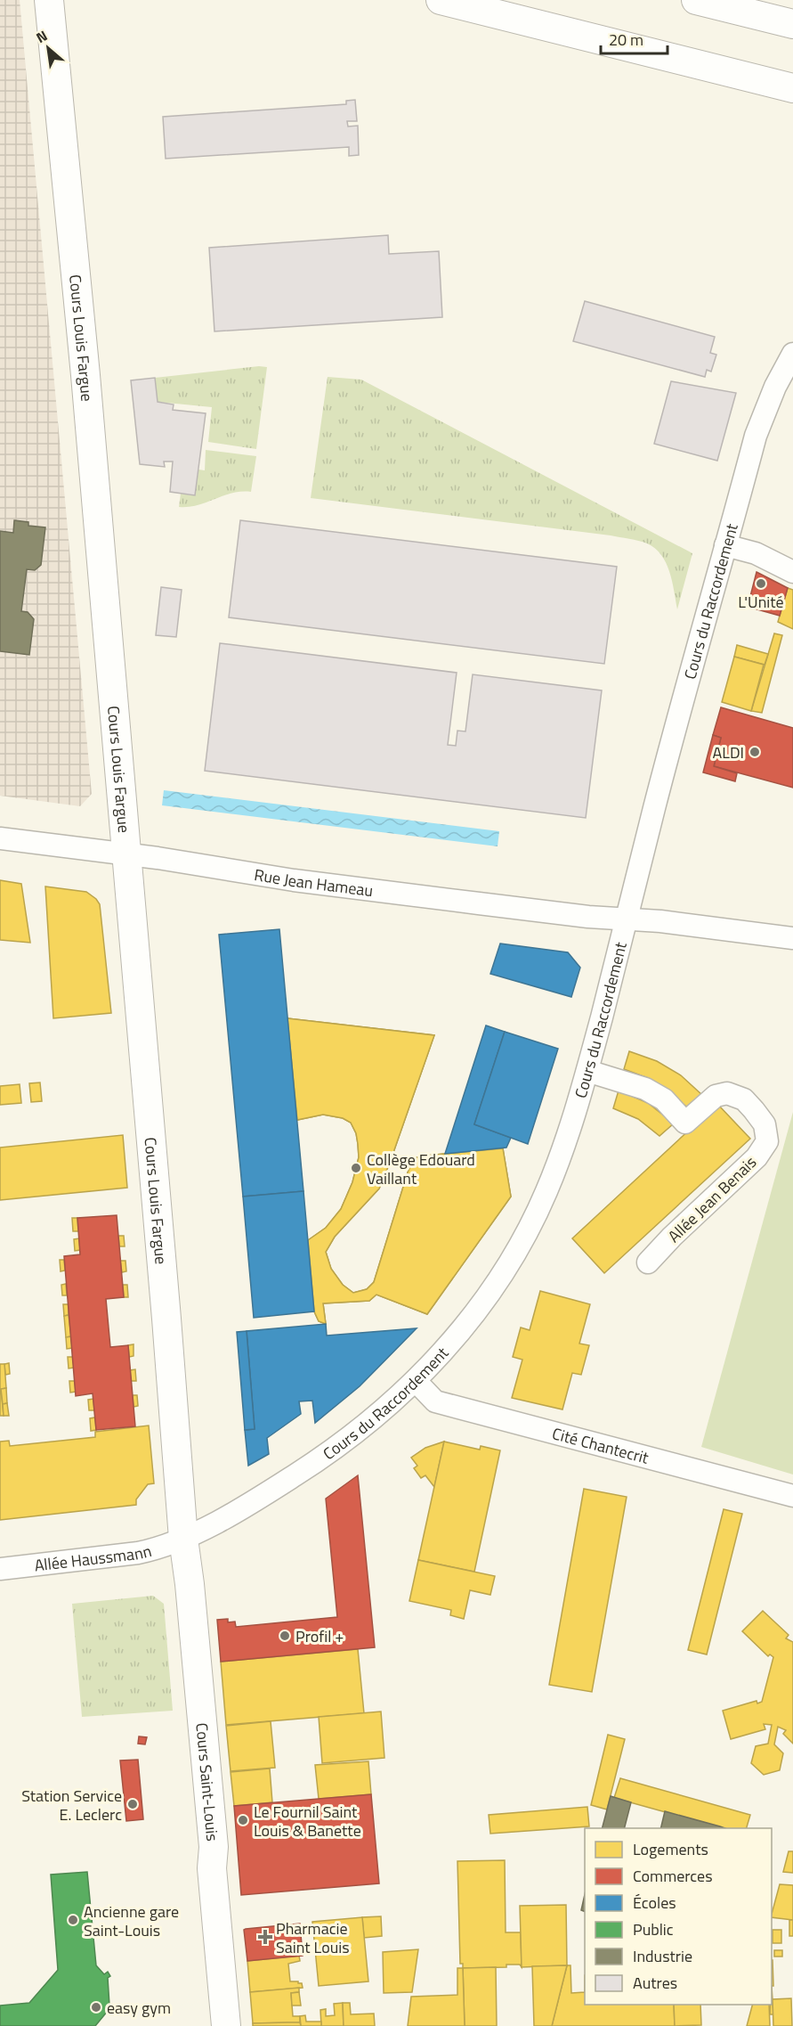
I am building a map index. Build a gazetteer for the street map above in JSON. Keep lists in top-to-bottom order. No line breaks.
{"streets":{"main road":["Cours Louis Fargue","Cours Saint-Louis"],"street":["Cours du Raccordement","Rue Jean Hameau","Allée Jean Benais","Cité Chantecrit","Allée Haussmann"]},"crossings":[["Cours Louis Fargue","Cours du Raccordement"],["Cours Louis Fargue","Rue Jean Hameau"],["Cours Louis Fargue","Allée Haussmann"],["Cours Louis Fargue","Cours Saint-Louis"],["Cours du Raccordement","Rue Jean Hameau"],["Cours du Raccordement","Allée Jean Benais"],["Cours du Raccordement","Cité Chantecrit"],["Cours du Raccordement","Allée Haussmann"],["Cours du Raccordement","Cours Saint-Louis"],["Allée Haussmann","Cours Saint-Louis"]],"places":{"other":["L'Unité","ALDI","Collège Edouard Vaillant","Profil +","Station Service E. Leclerc","Le Fournil Saint Louis & Banette","Ancienne gare Saint-Louis","easy gym"],"health":["Pharmacie Saint Louis"]},"legend":["Logements","Commerces","Écoles","Public","Industrie","Autres"],"scale_bar":"20 m","north":"top left"}
